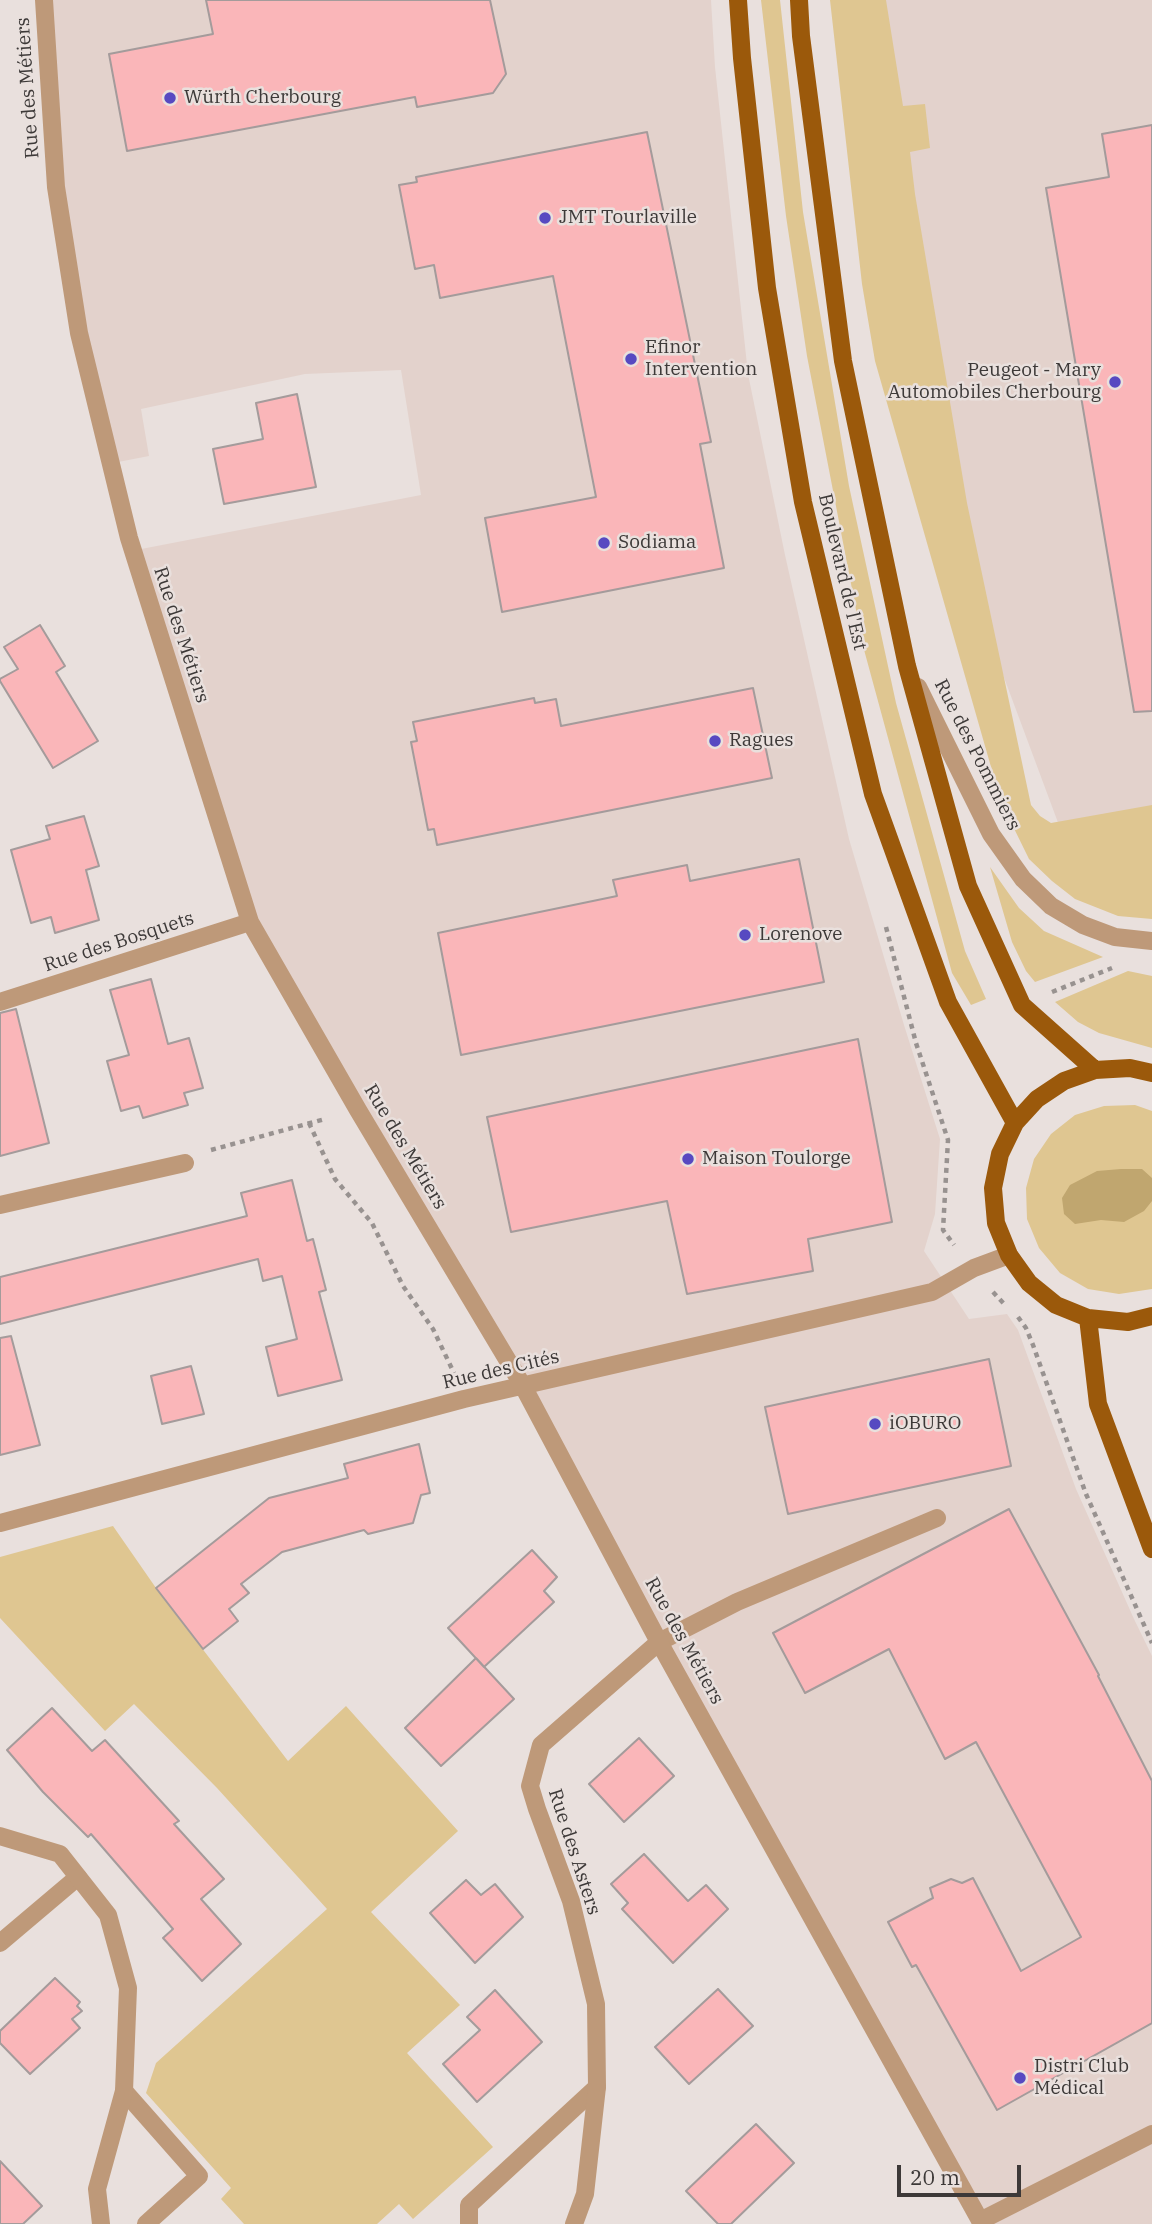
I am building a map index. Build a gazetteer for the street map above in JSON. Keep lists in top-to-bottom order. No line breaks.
{"streets":{"main road":["Boulevard de l'Est"],"street":["Rue des Métiers","Rue des Pommiers","Rue des Bosquets","Rue des Cités","Rue des Asters"]},"crossings":[["Rue des Métiers","Rue des Bosquets"],["Rue des Métiers","Rue des Cités"],["Rue des Métiers","Rue des Asters"]],"places":["Würth Cherbourg","JMT Tourlaville","Efinor Intervention","Peugeot - Mary Automobiles Cherbourg","Sodiama","Ragues","Lorenove","Maison Toulorge","iOBURO","Distri Club Médical"],"scale_bar":"20 m"}
